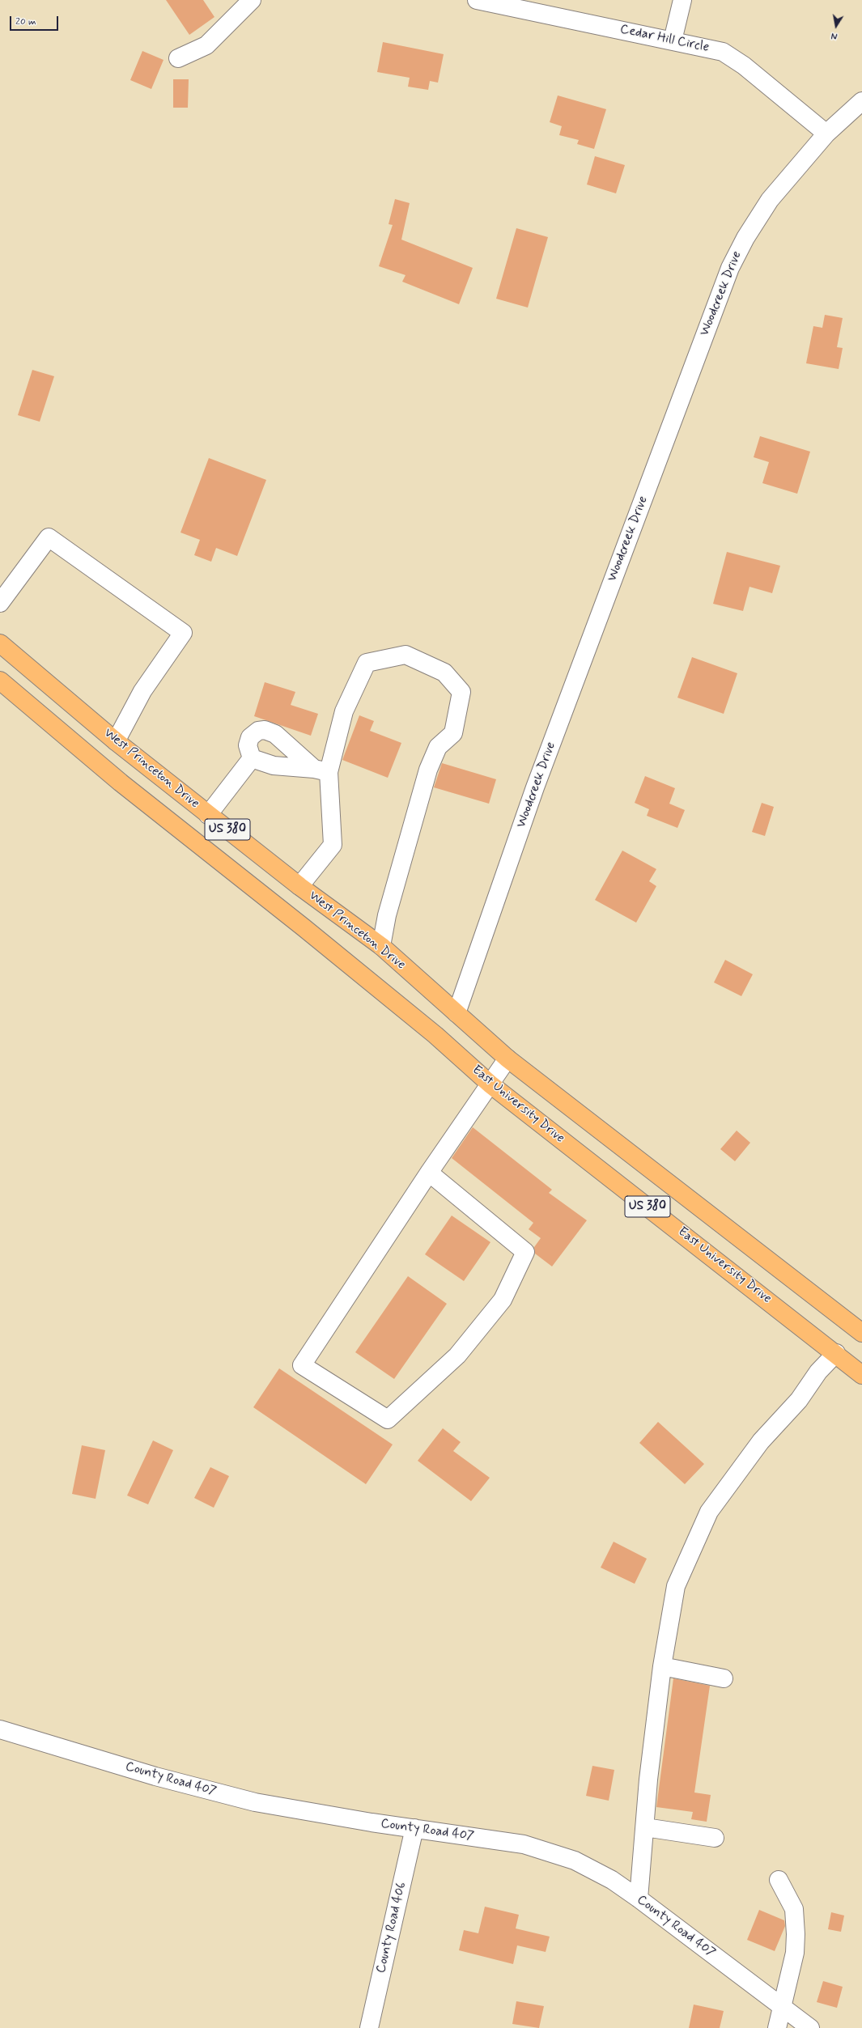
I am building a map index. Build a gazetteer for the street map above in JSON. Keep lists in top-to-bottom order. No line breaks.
{"streets":{"highway":["West Princeton Drive","US 380","East University Drive"],"street":["Cedar Hill Circle","Woodcreek Drive","County Road 407","County Road 406"]},"crossings":[["Cedar Hill Circle","Woodcreek Drive"],["Woodcreek Drive","West Princeton Drive"],["Woodcreek Drive","US 380"],["West Princeton Drive","US 380"],["County Road 407","County Road 406"]],"scale_bar":"20 m","north":"bottom"}
